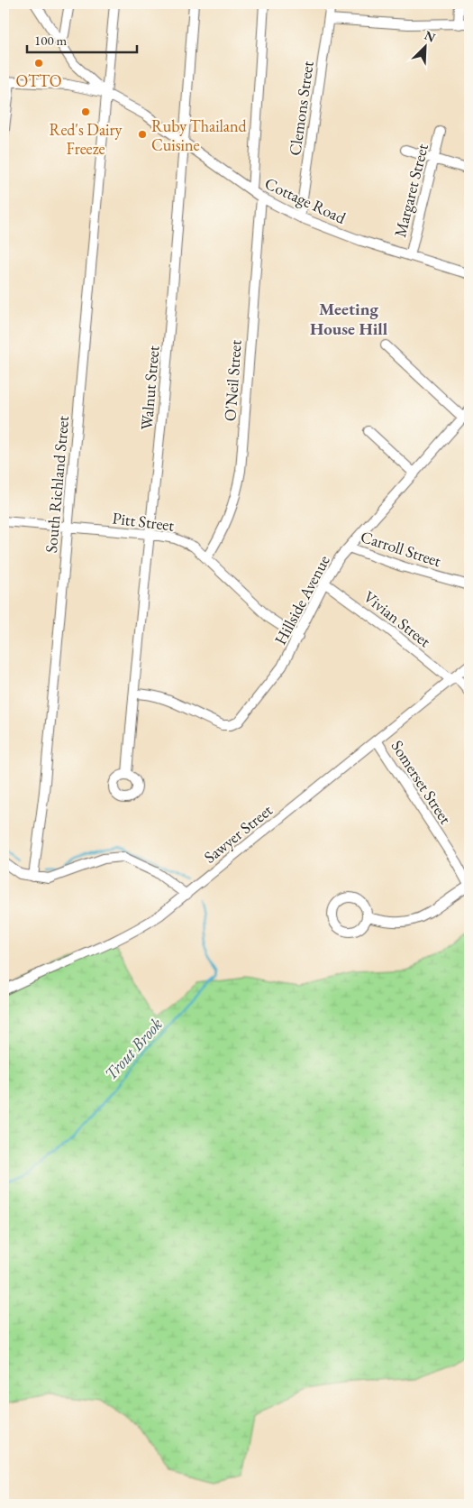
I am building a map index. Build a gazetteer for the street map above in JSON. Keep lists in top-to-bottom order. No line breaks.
{"streets":{"street":["Clemons Street","Margaret Street","Cottage Road","O'Neil Street","Walnut Street","South Richland Street","Pitt Street","Carroll Street","Hillside Avenue","Vivian Street","Somerset Street","Sawyer Street"]},"crossings":[["Clemons Street","Cottage Road"],["Margaret Street","Cottage Road"],["Cottage Road","O'Neil Street"],["Cottage Road","Walnut Street"],["Cottage Road","South Richland Street"],["O'Neil Street","Pitt Street"],["Walnut Street","Pitt Street"],["Walnut Street","Hillside Avenue"],["South Richland Street","Pitt Street"],["Pitt Street","Hillside Avenue"],["Carroll Street","Hillside Avenue"],["Hillside Avenue","Vivian Street"],["Vivian Street","Sawyer Street"],["Somerset Street","Sawyer Street"]],"districts":["Meeting House Hill"],"water":["Trout Brook"],"places":["OTTO","Red's Dairy Freeze","Ruby Thailand Cuisine"],"scale_bar":"100 m","north":"top right"}
